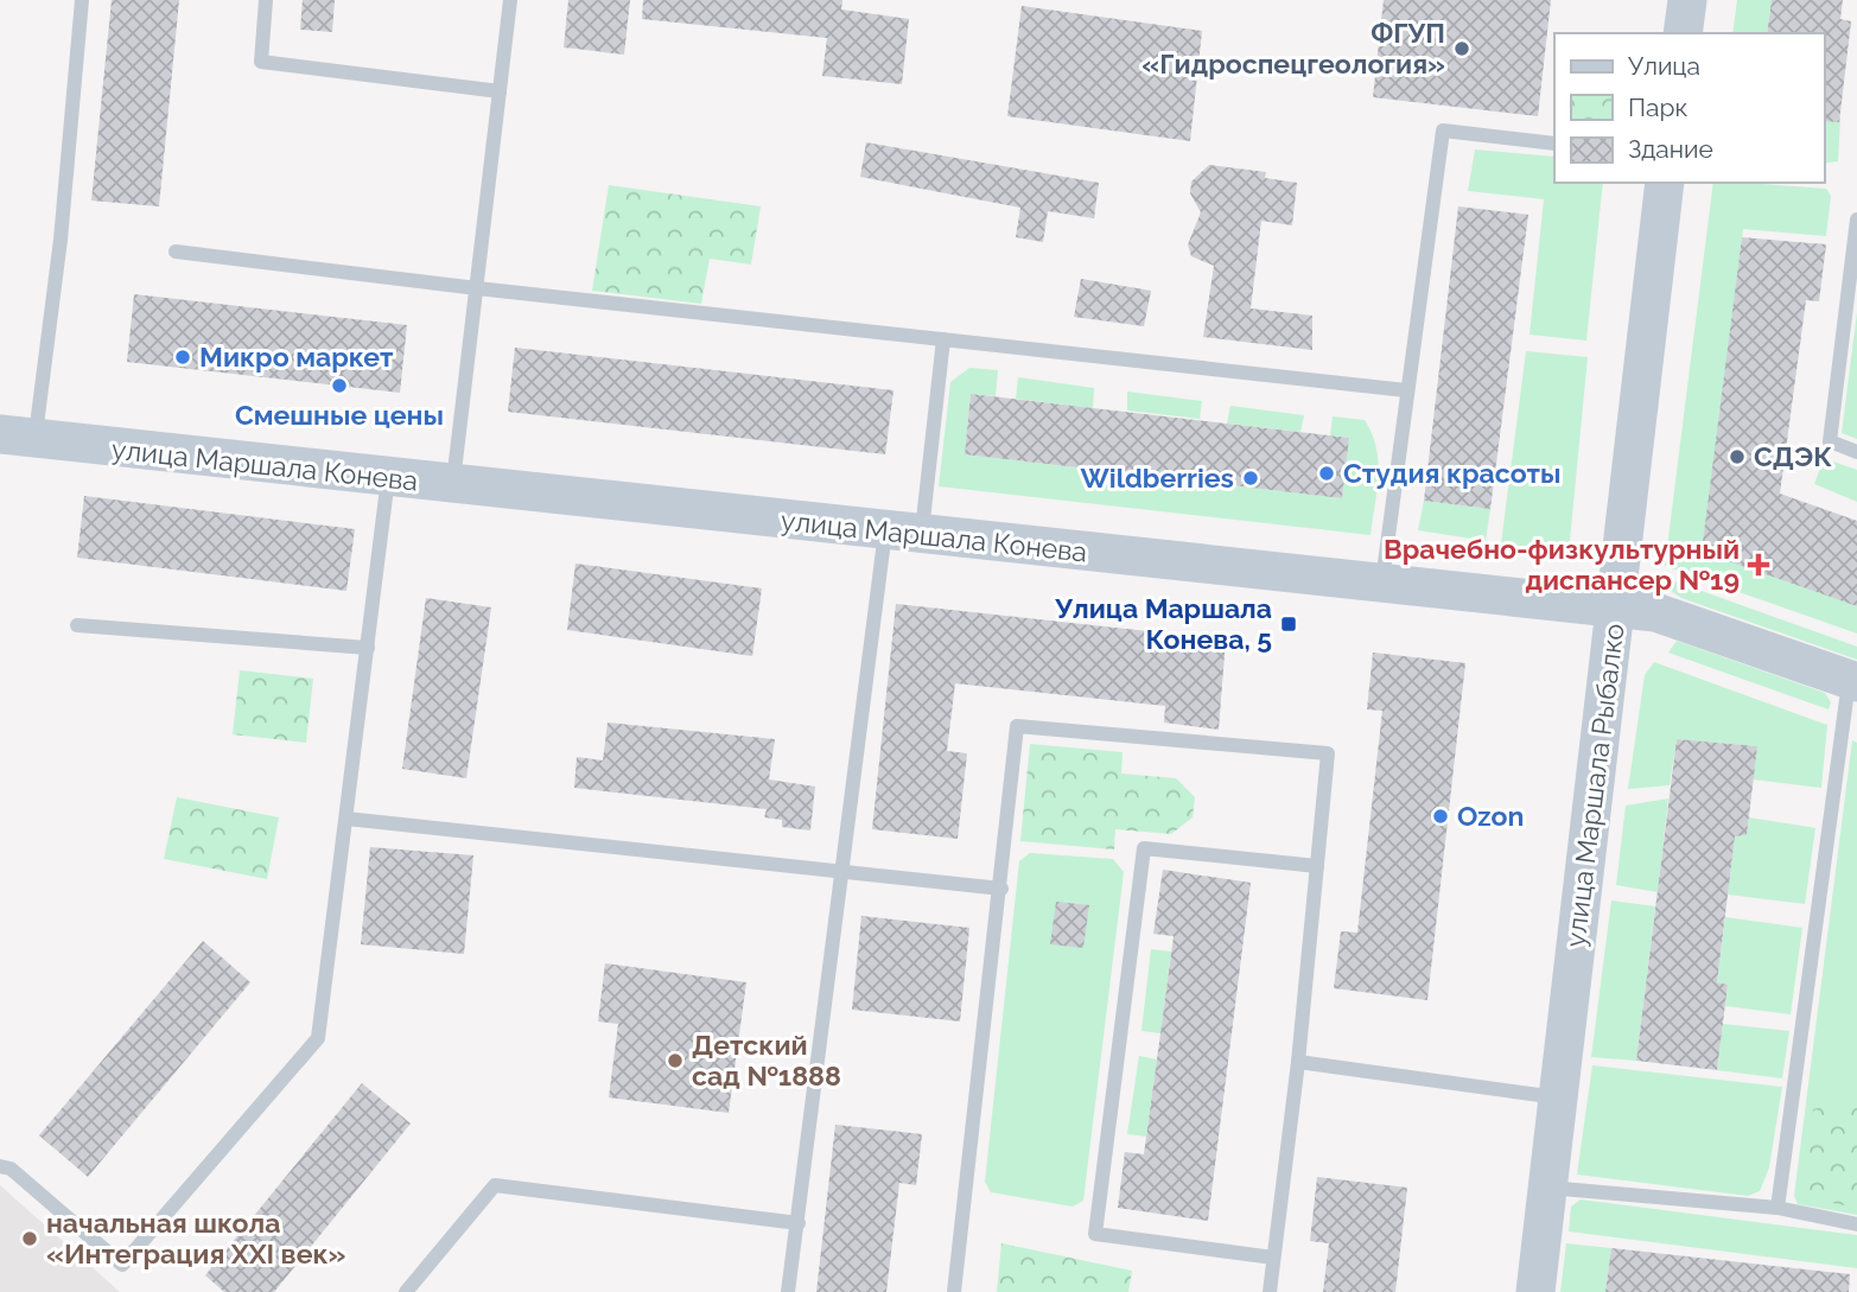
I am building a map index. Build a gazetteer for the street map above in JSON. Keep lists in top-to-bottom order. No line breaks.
{"streets":{"street":["улица Маршала Конева","улица Маршала Рыбалко"]},"crossings":[["улица Маршала Конева","улица Маршала Рыбалко"]],"places":{"other":["ФГУП «Гидроспецгеология»","Микро маркет","Смешные цены","СДЭК","Студия красоты","Wildberries","Ozon","Детский сад №1888","начальная школа «Интеграция XXI век»"],"health":["Врачебно-физкультурный диспансер №19"],"transit":["Улица Маршала Конева, 5"]},"legend":["Улица","Парк","Здание"]}
